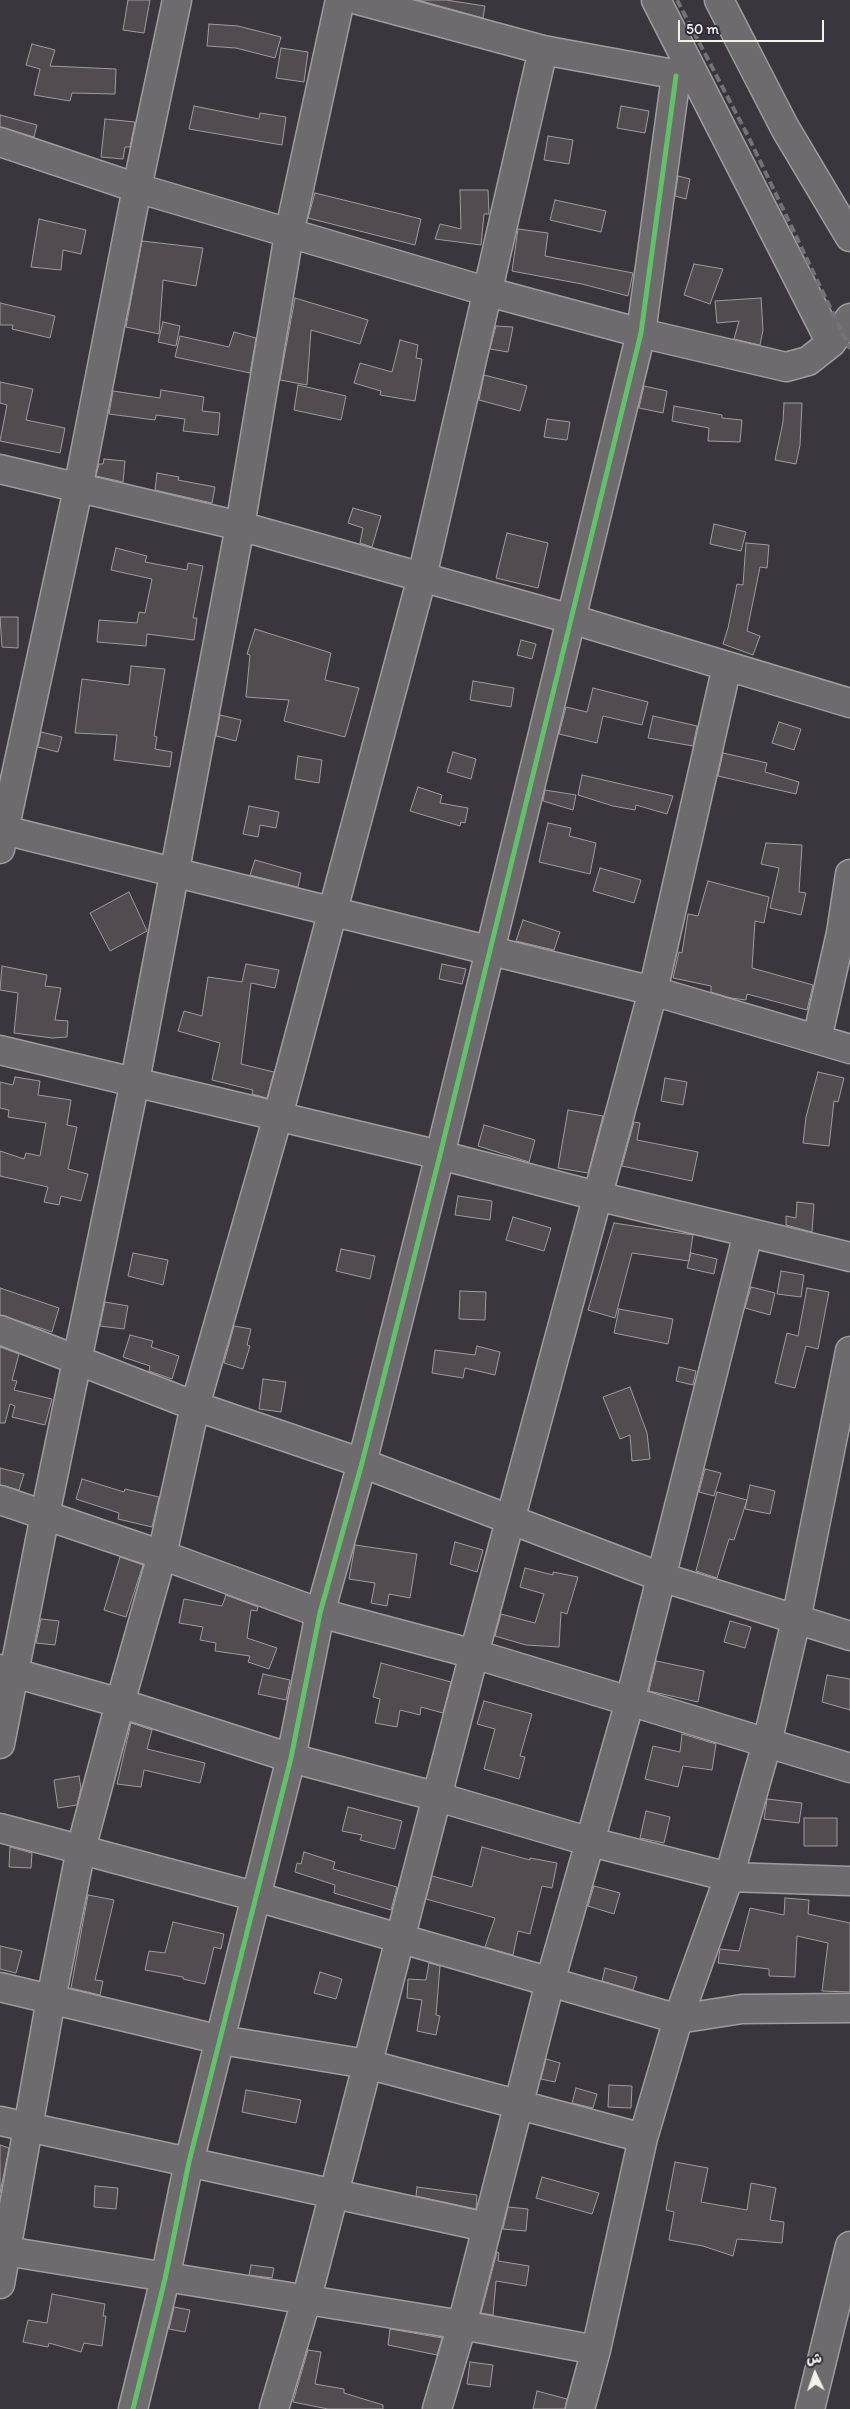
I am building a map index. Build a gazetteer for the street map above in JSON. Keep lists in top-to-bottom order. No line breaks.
{"scale_bar":"50 m","north":"top"}
